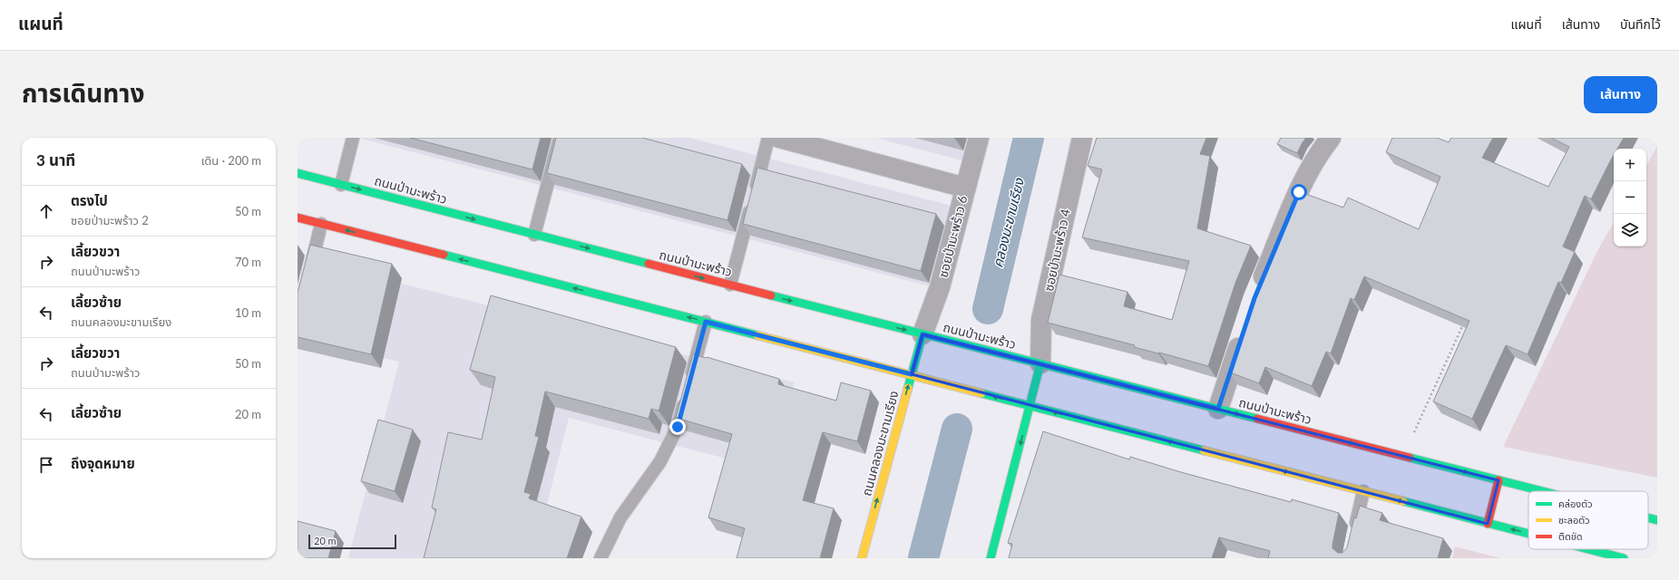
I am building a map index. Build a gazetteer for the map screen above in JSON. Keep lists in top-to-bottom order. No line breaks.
{"streets":{"street":["ถนนป่ามะพร้าว","ซอยป่ามะพร้าว 6","ซอยป่ามะพร้าว 4","ถนนคลองมะขามเรียง"]},"crossings":[["ถนนป่ามะพร้าว","ซอยป่ามะพร้าว 6"],["ถนนป่ามะพร้าว","ซอยป่ามะพร้าว 4"],["ถนนป่ามะพร้าว","ถนนคลองมะขามเรียง"],["ซอยป่ามะพร้าว 6","ถนนคลองมะขามเรียง"]],"one_way":["ถนนคลองมะขามเรียง"],"water":["คลองมะขามเรียง"],"legend":["คล่องตัว","ชะลอตัว","ติดขัด"],"scale_bar":"20 m","page":{"header":"แผนที่","nav":["แผนที่","เส้นทาง","บันทึกไว้"],"title":"การเดินทาง","buttons":"เส้นทาง","heading":["3 นาที","เดิน · 200 m"],"map_buttons":["+","−"],"list":[["ตรงไป","ซอยป่ามะพร้าว 2","50 m"],["เลี้ยวขวา","ถนนป่ามะพร้าว","70 m"],["เลี้ยวซ้าย","ถนนคลองมะขามเรียง","10 m"],["เลี้ยวขวา","ถนนป่ามะพร้าว","50 m"],["เลี้ยวซ้าย","20 m"],"ถึงจุดหมาย"],"scale":"20 m"}}
